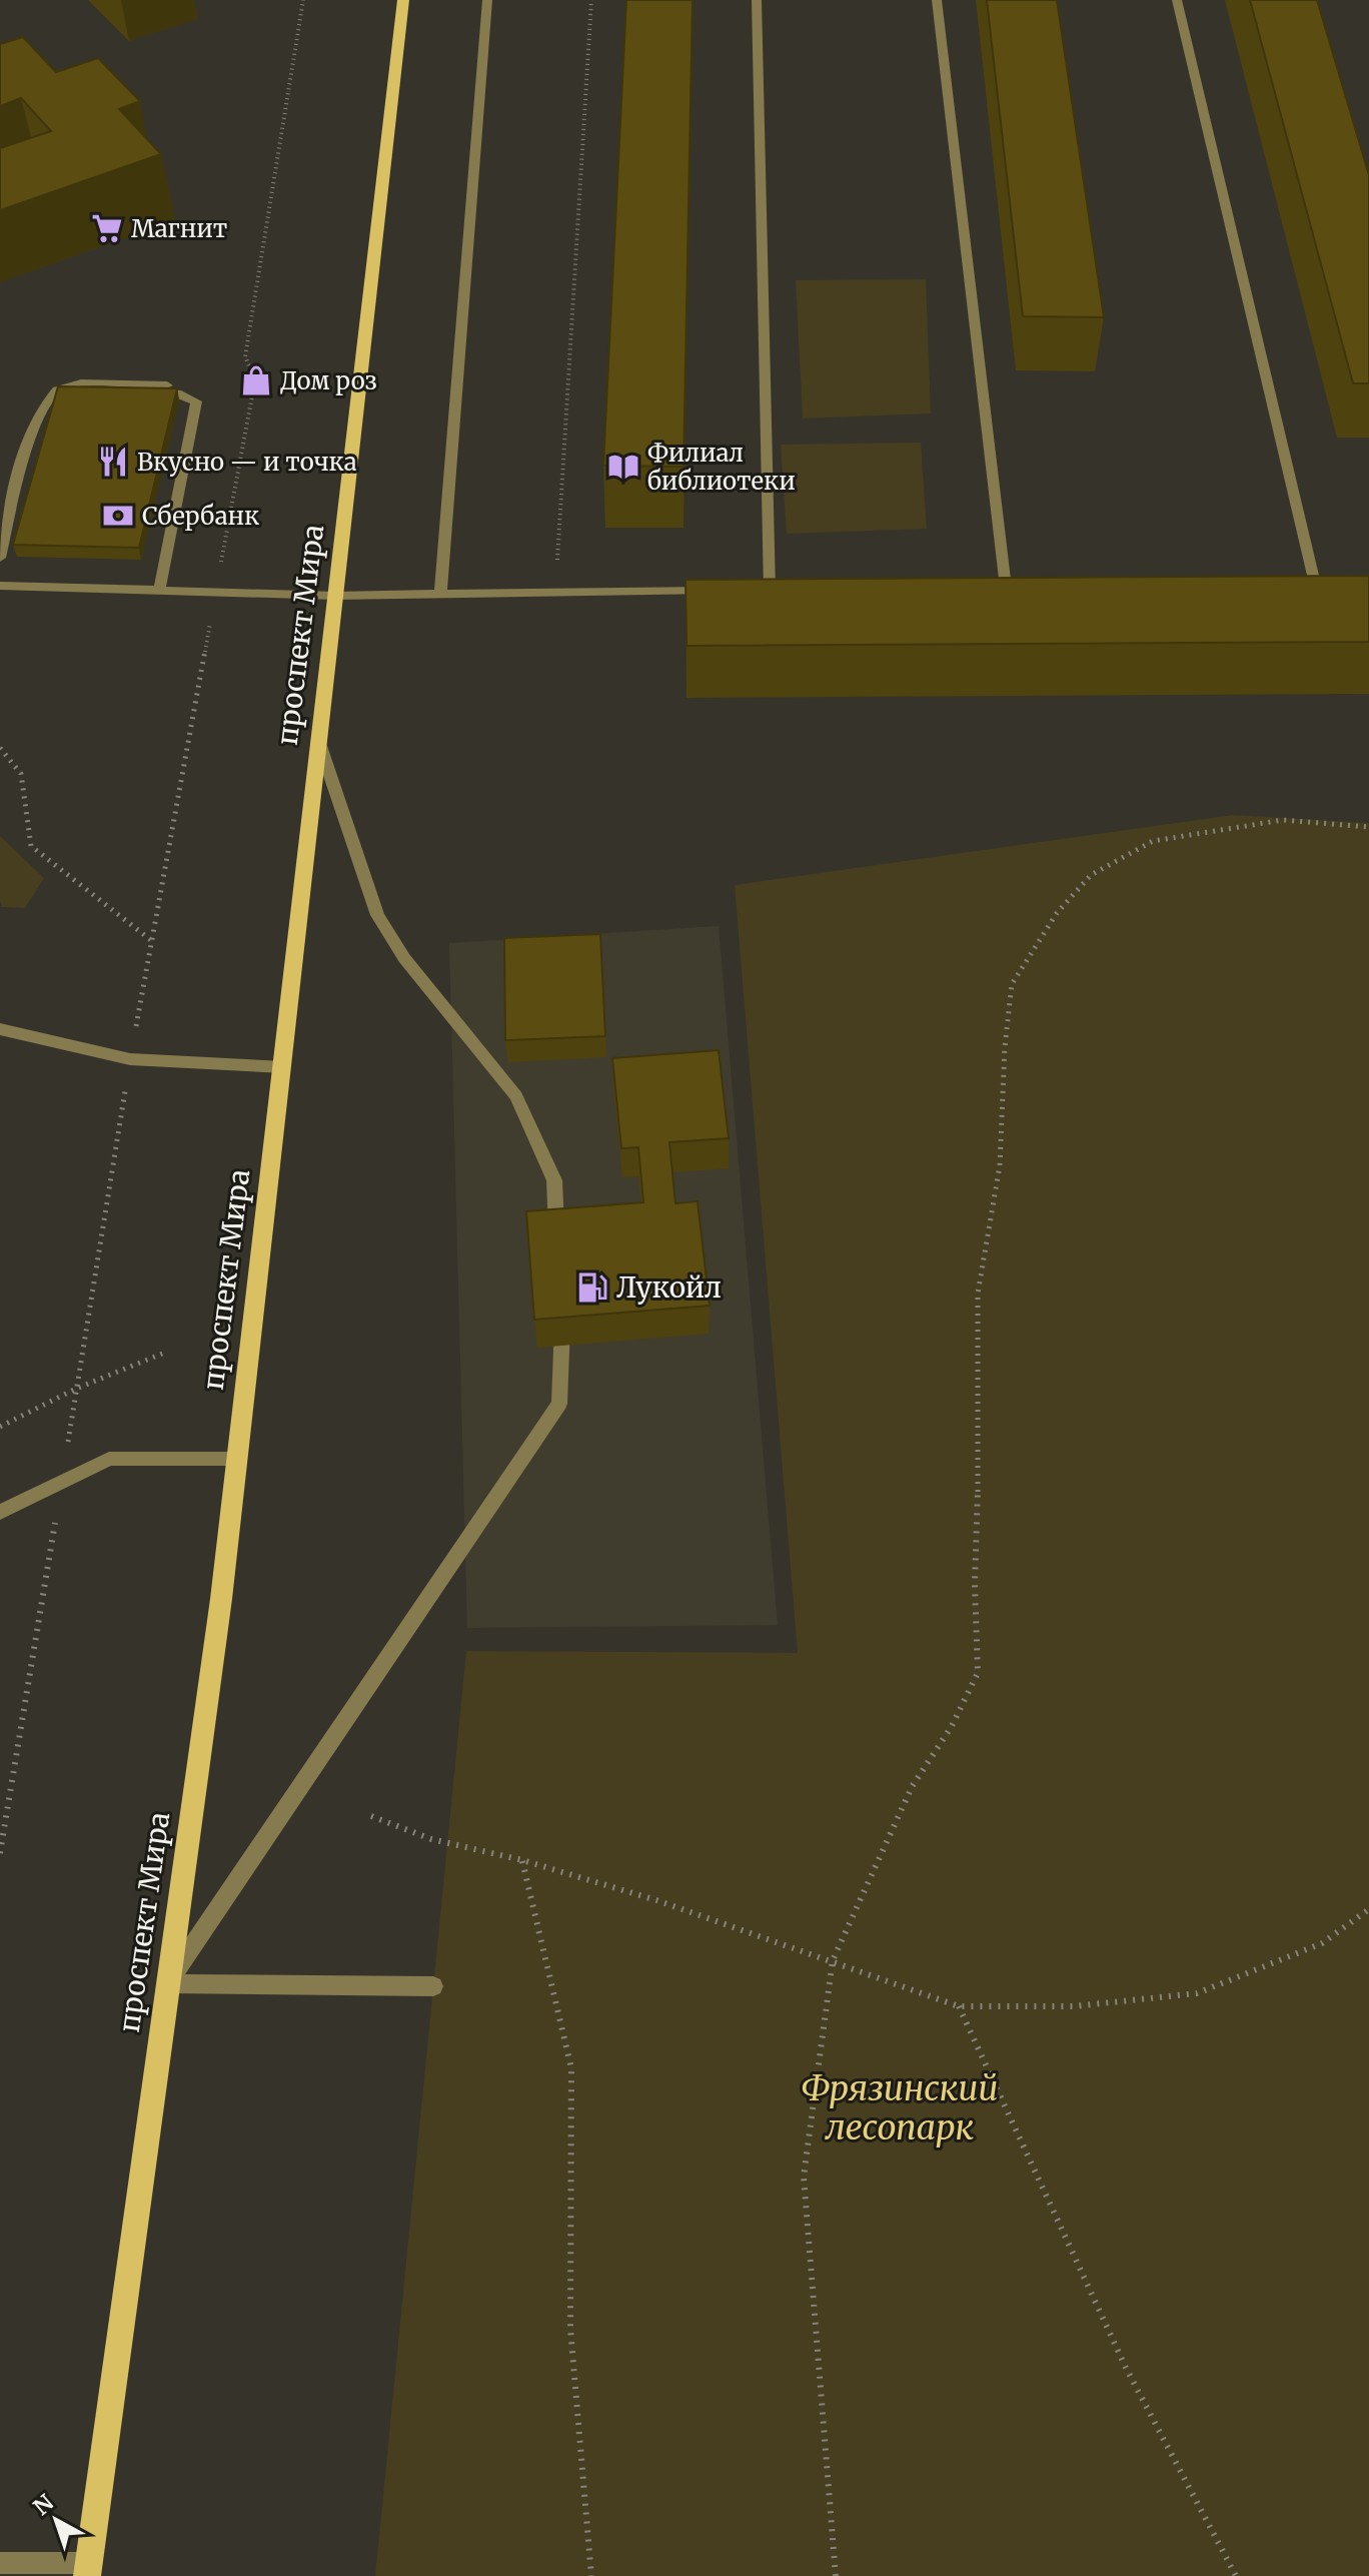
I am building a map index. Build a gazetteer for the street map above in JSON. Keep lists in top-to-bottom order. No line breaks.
{"streets":{"main road":["проспект Мира"]},"parks":["Фрязинский лесопарк"],"places":{"supermarket":["Магнит"],"shop":["Дом роз"],"restaurant":["Вкусно — и точка"],"library":["Филиал библиотеки"],"bank":["Сбербанк"],"fuel station":["Лукойл"]},"north":"top left"}
